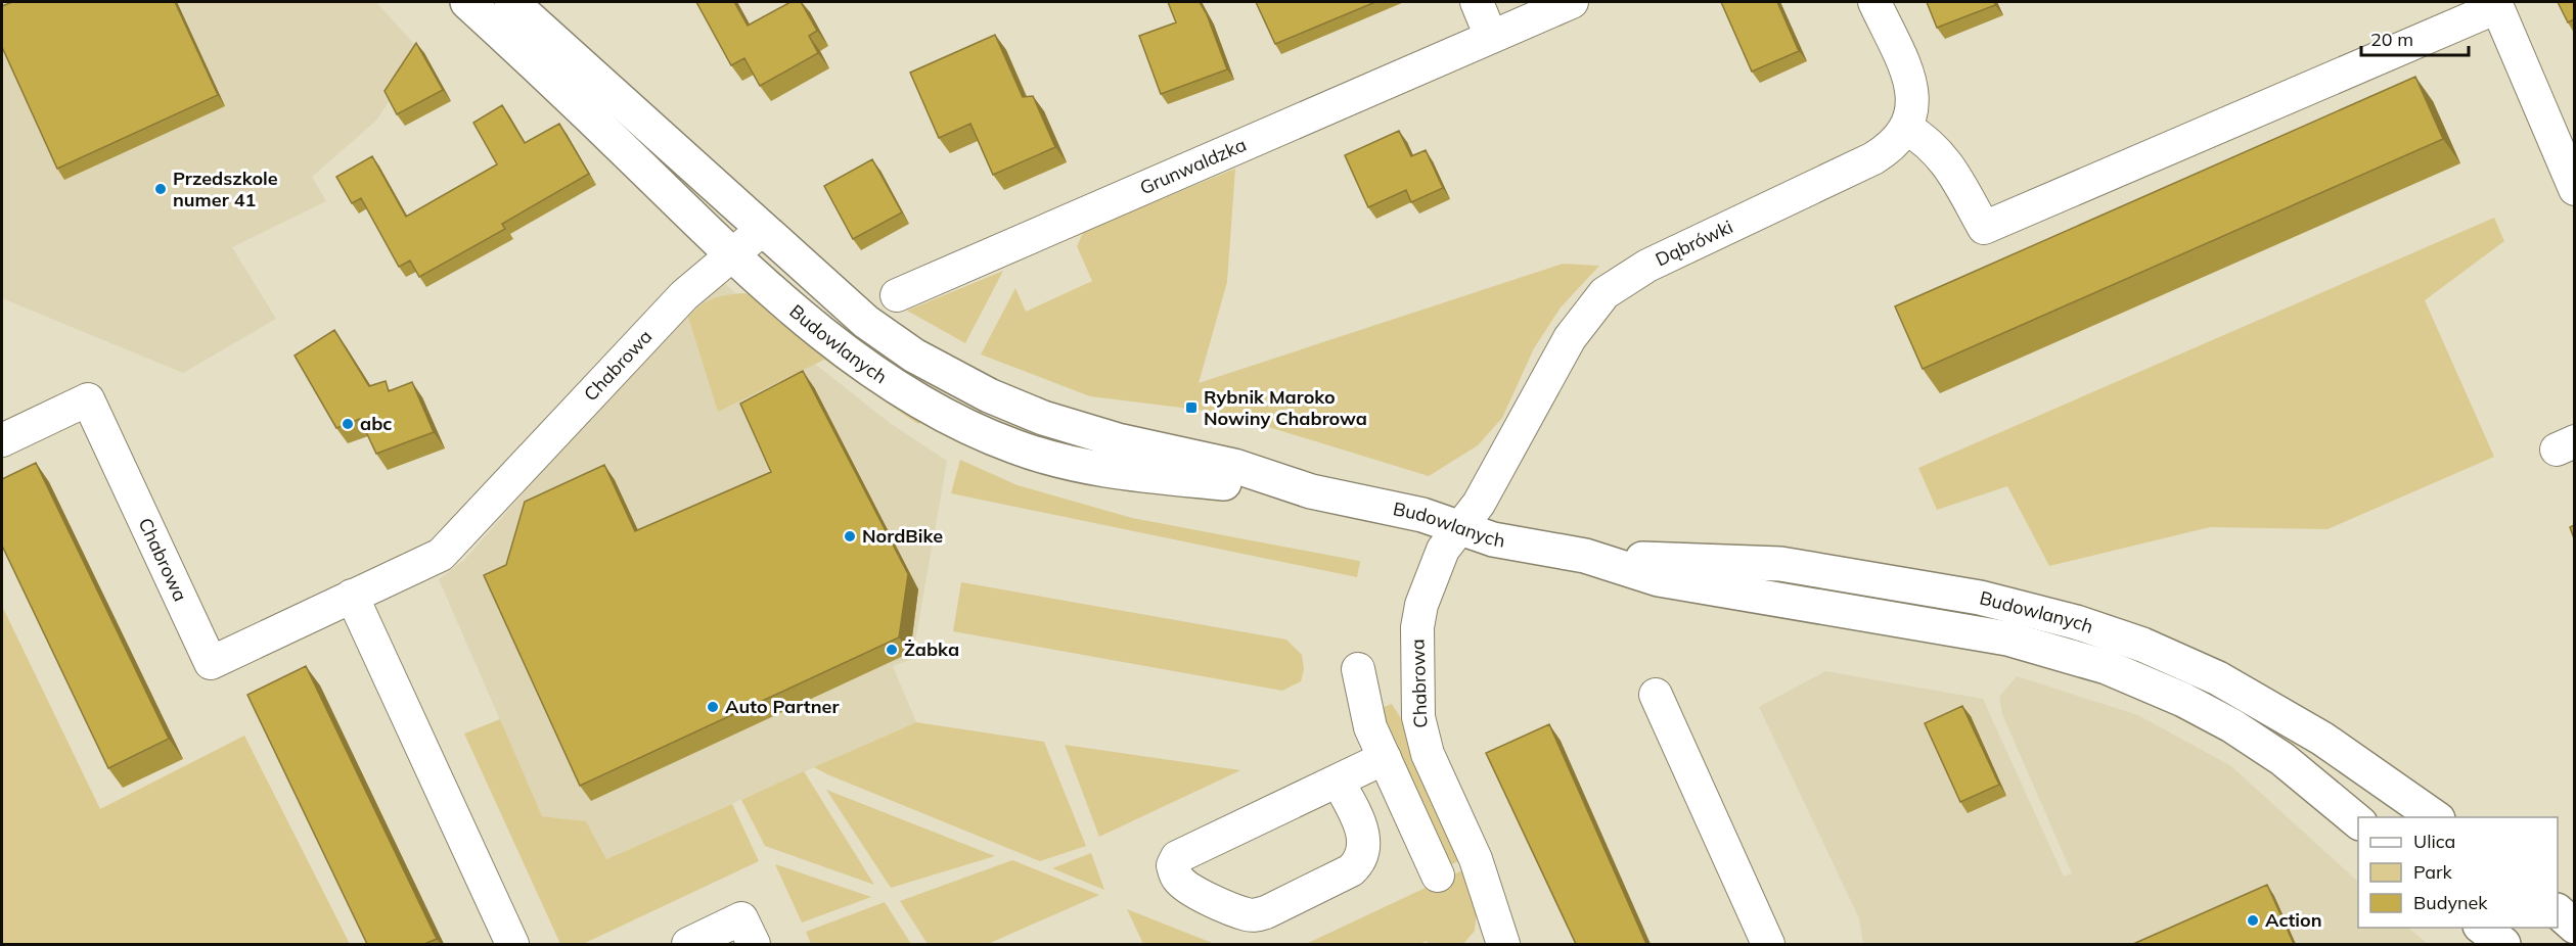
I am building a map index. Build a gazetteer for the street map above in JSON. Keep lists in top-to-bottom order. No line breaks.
{"streets":{"main road":["Budowlanych"],"street":["Grunwaldzka","Dąbrówki","Chabrowa"]},"crossings":[["Dąbrówki","Budowlanych"],["Dąbrówki","Chabrowa"],["Budowlanych","Chabrowa"]],"places":{"other":["Przedszkole numer 41","abc","NordBike","Żabka","Auto Partner","Action"],"transit":["Rybnik Maroko Nowiny Chabrowa"]},"legend":["Ulica","Park","Budynek"],"scale_bar":"20 m"}
